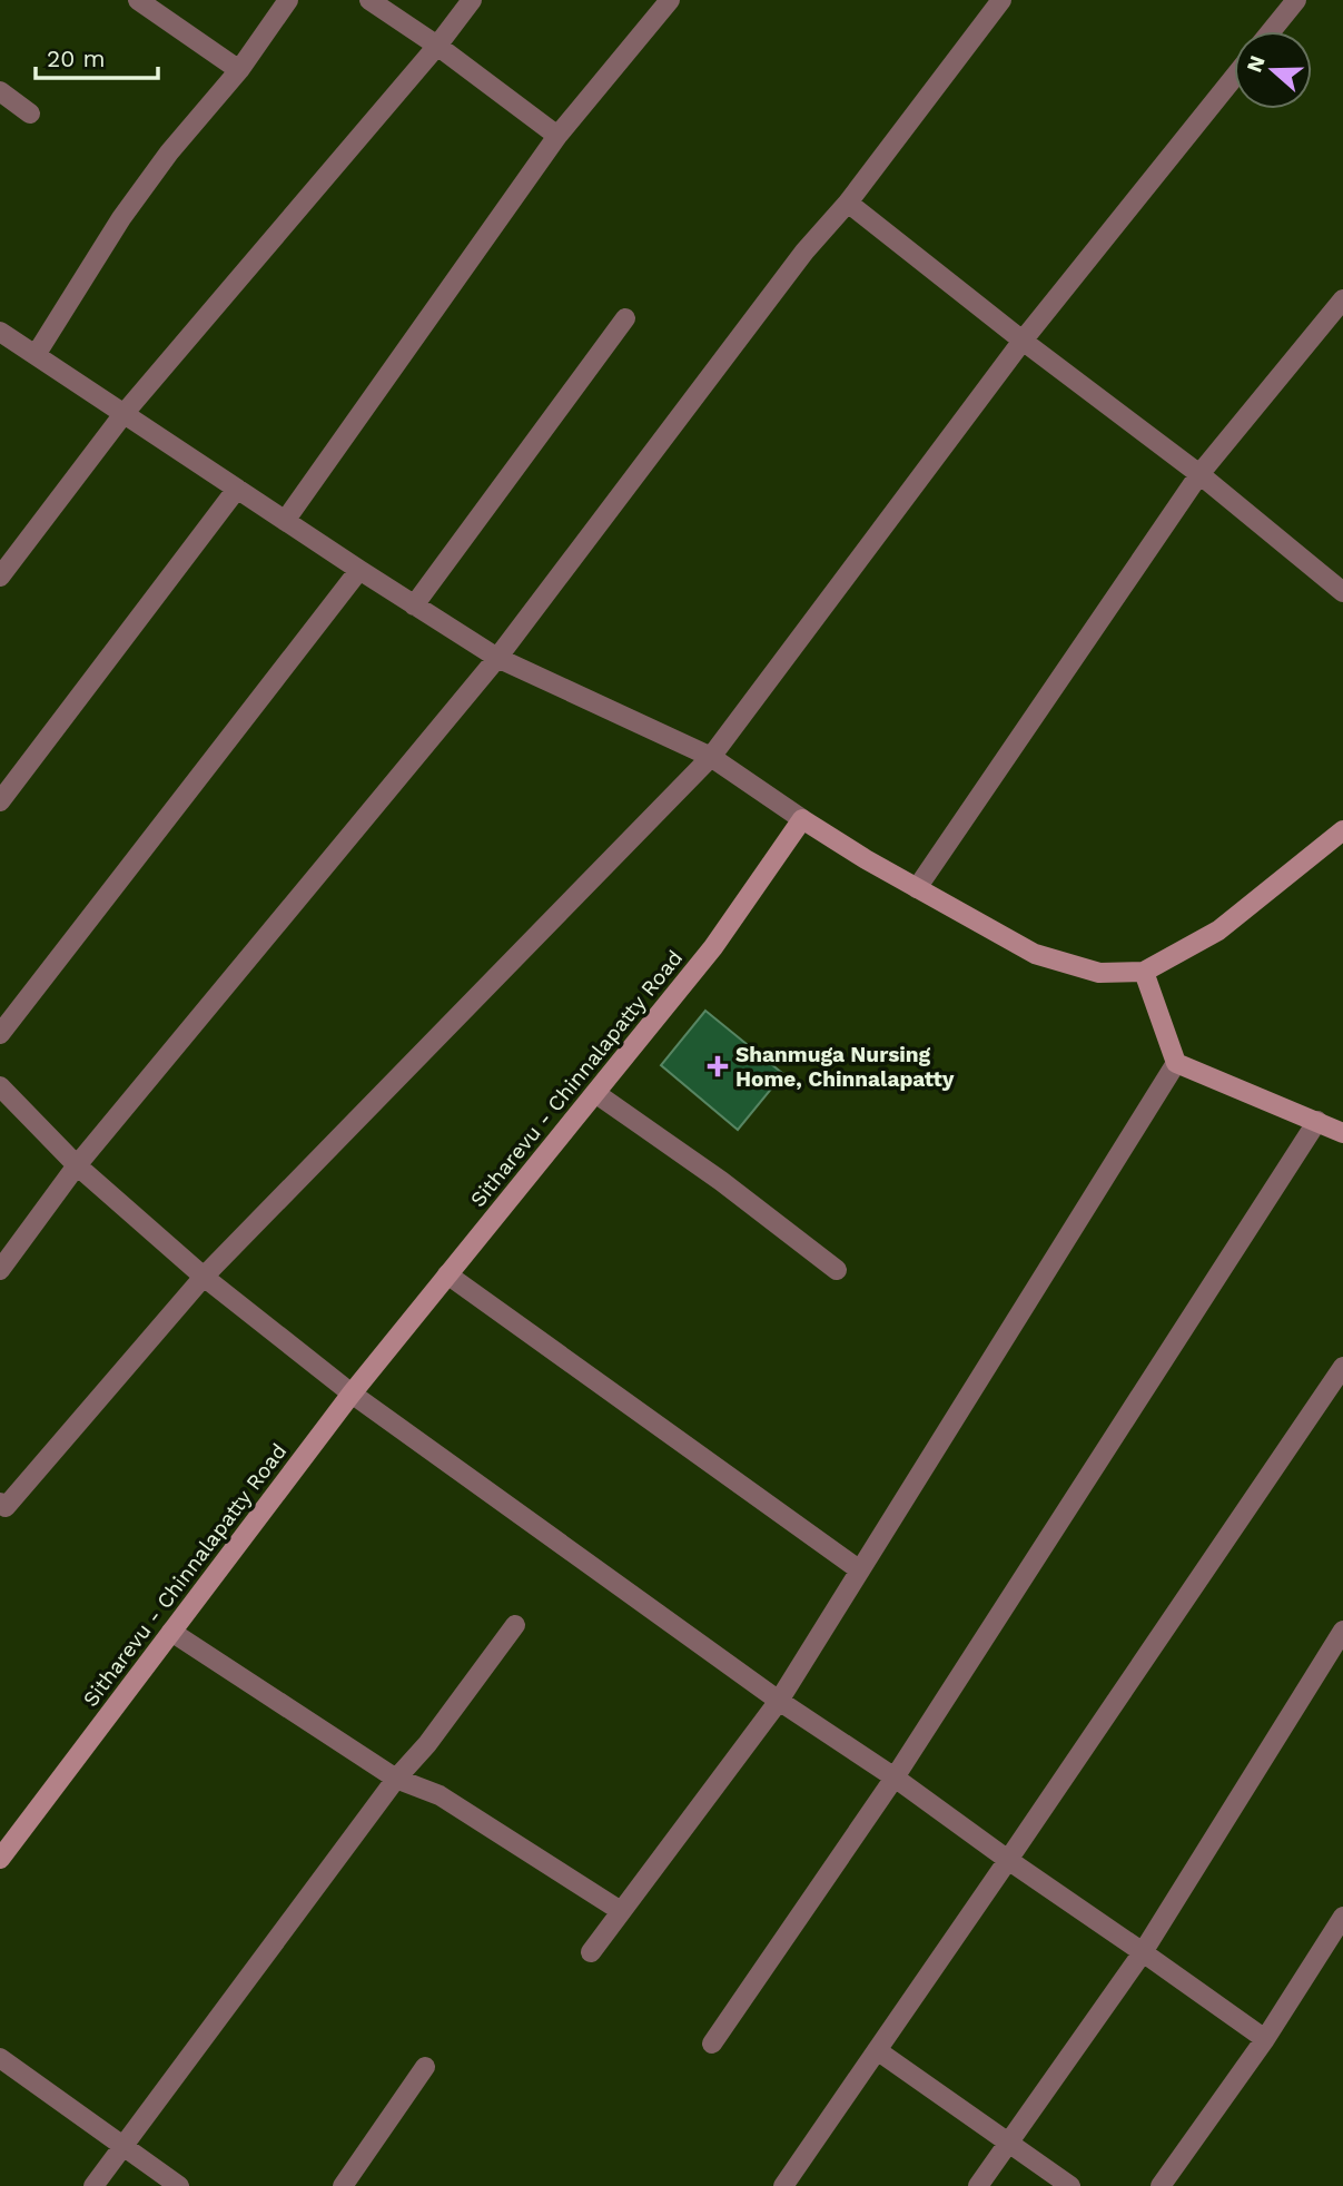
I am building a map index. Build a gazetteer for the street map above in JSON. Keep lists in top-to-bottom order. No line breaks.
{"streets":{"main road":["Sitharevu - Chinnalapatty Road"]},"places":{"health":["Shanmuga Nursing Home, Chinnalapatty"]},"scale_bar":"20 m","north":"left"}
